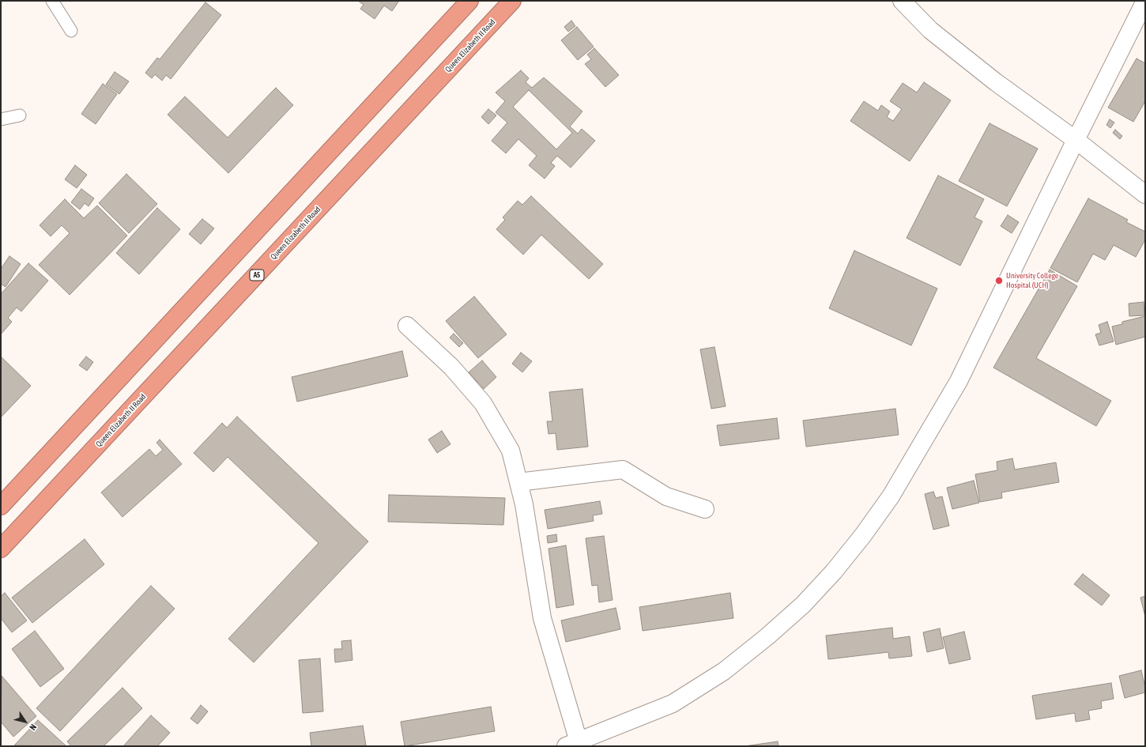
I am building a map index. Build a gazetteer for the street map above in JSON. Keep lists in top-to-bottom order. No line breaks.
{"streets":{"highway":["Queen Elizabeth II Road","A5"]},"places":["University College Hospital (UCH)"],"north":"bottom right"}
